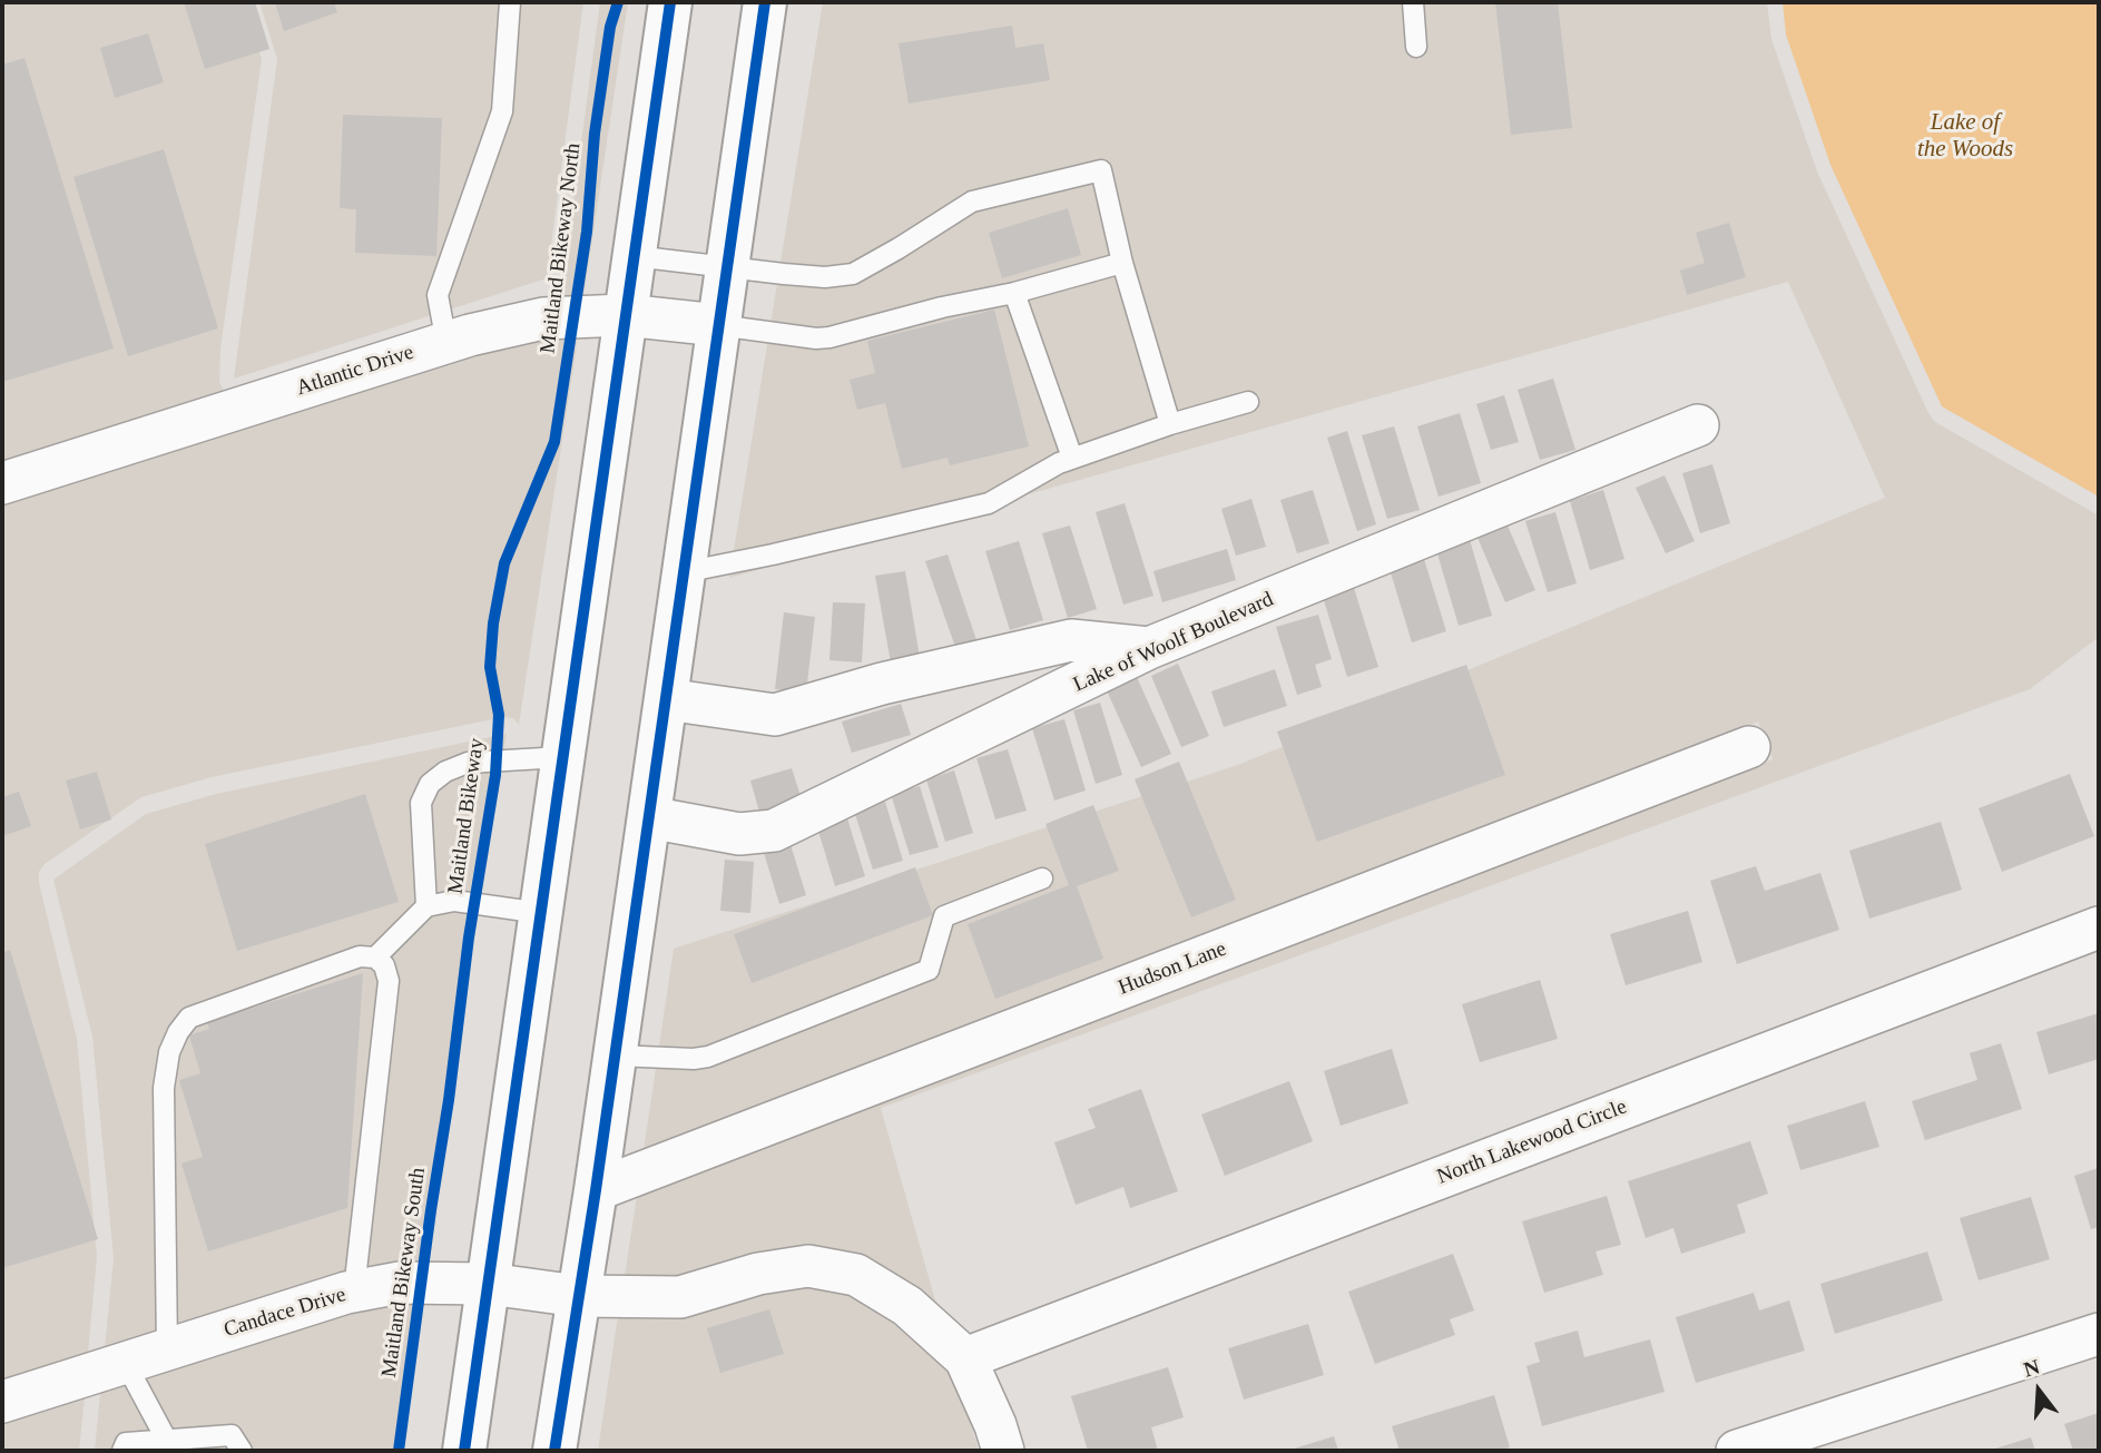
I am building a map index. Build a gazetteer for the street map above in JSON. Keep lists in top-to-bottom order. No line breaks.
{"streets":{"street":["Atlantic Drive","Lake of Woolf Boulevard","Hudson Lane","North Lakewood Circle","Candace Drive"],"cycle path":["Maitland Bikeway North"]},"crossings":[["North Lakewood Circle","Candace Drive"]],"water":["Lake of the Woods"],"north":"top"}
